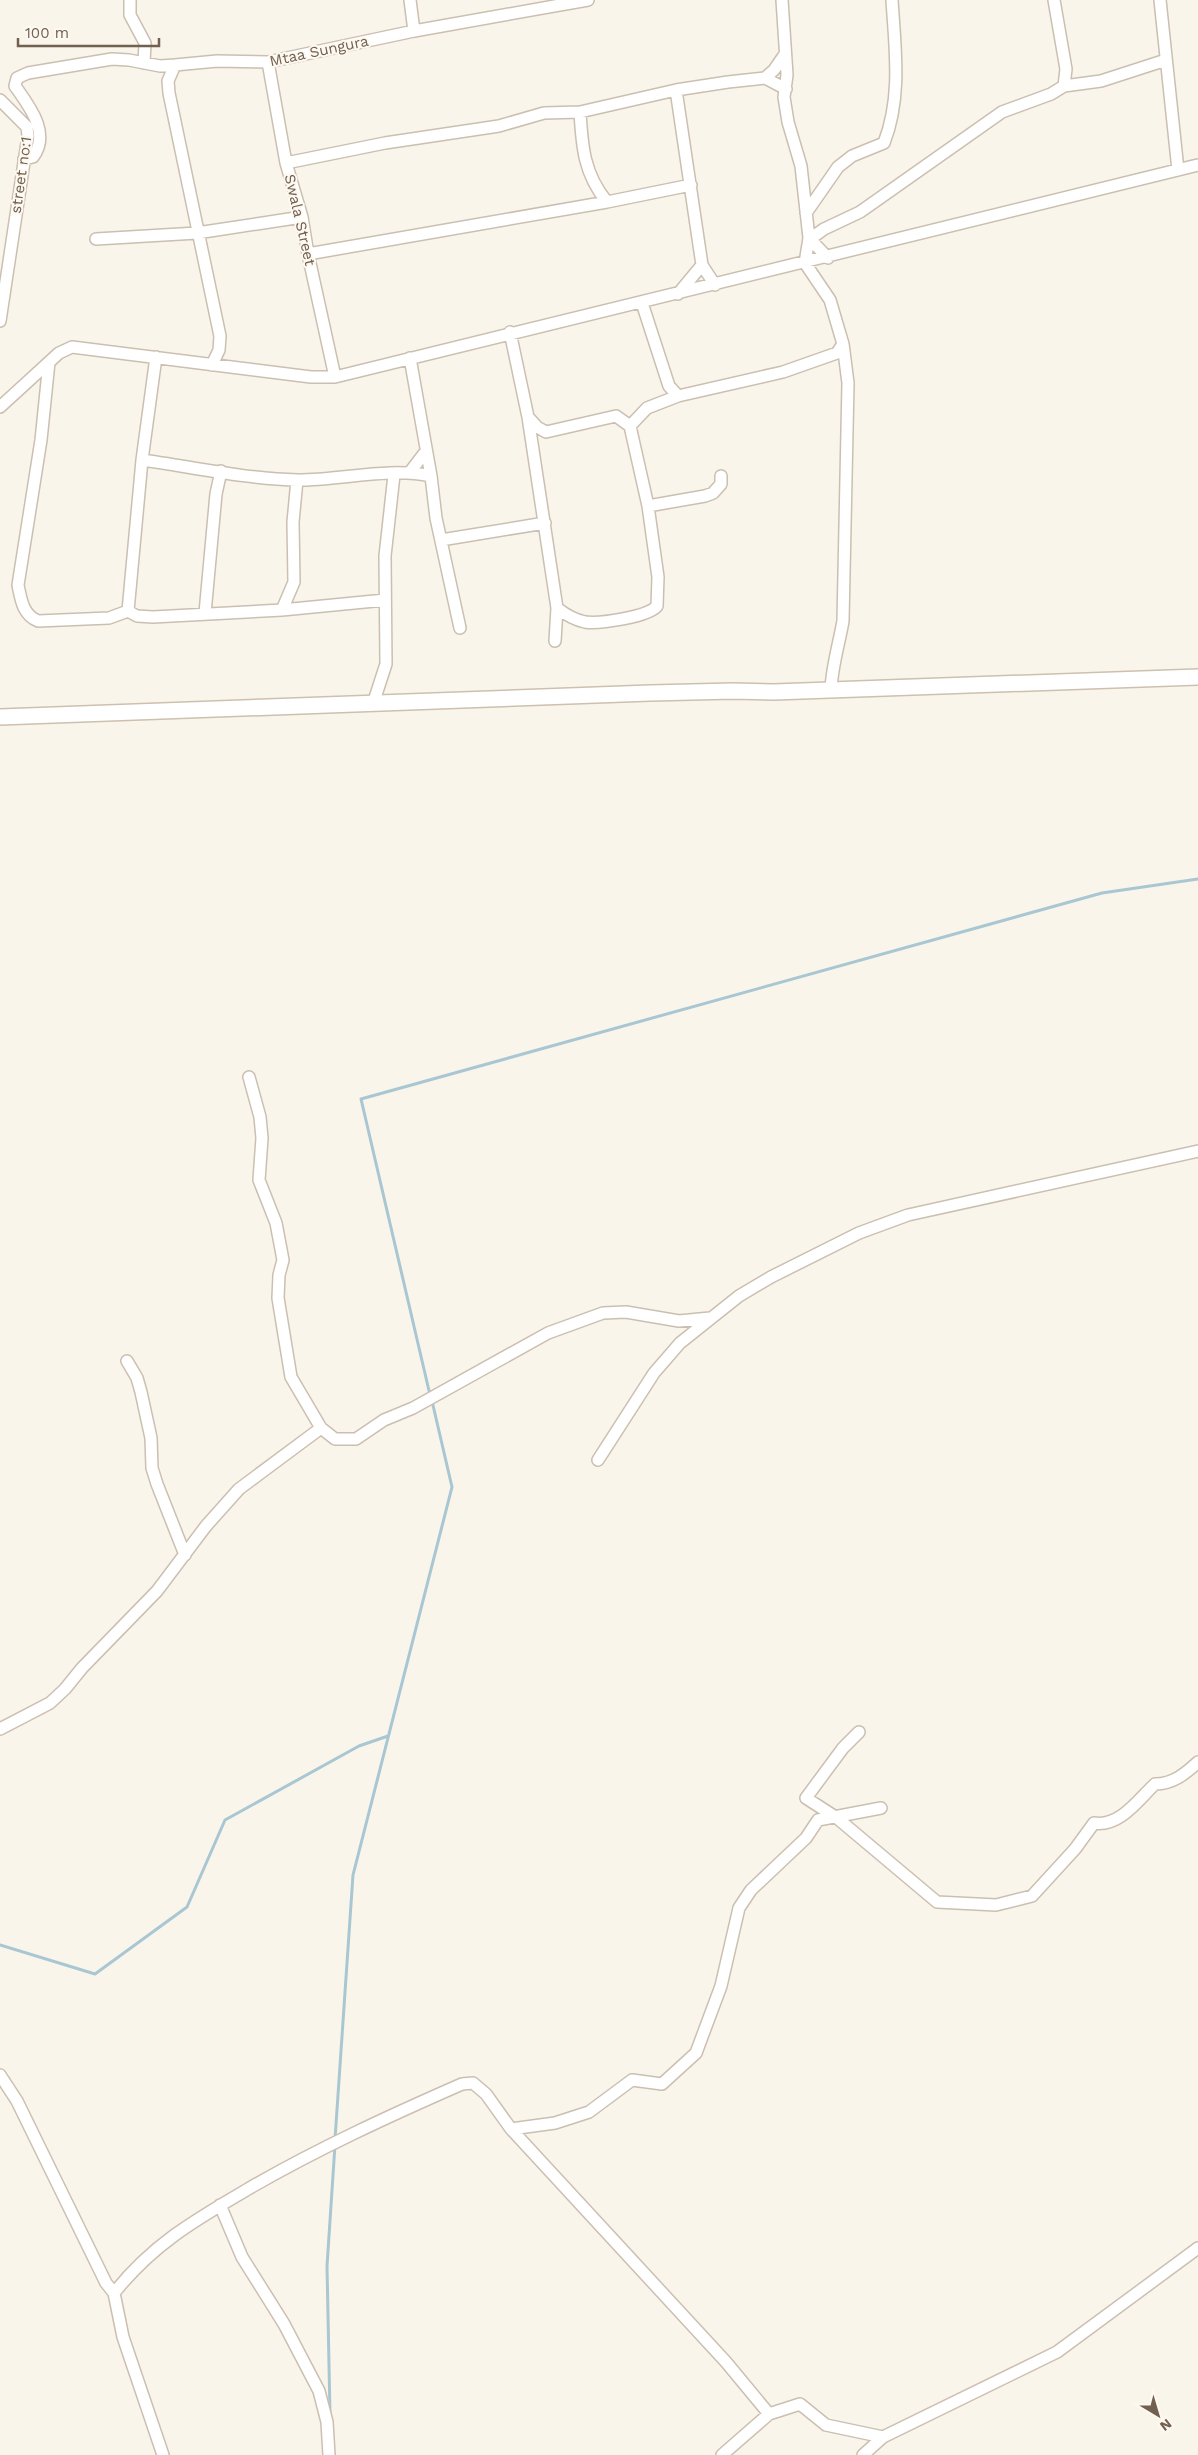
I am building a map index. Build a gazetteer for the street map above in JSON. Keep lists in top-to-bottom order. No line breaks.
{"streets":{"street":["Mtaa Sungura","street no:1","Swala Street"]},"crossings":[["Mtaa Sungura","street no:1"],["Mtaa Sungura","Swala Street"]],"scale_bar":"100 m","north":"bottom right"}
